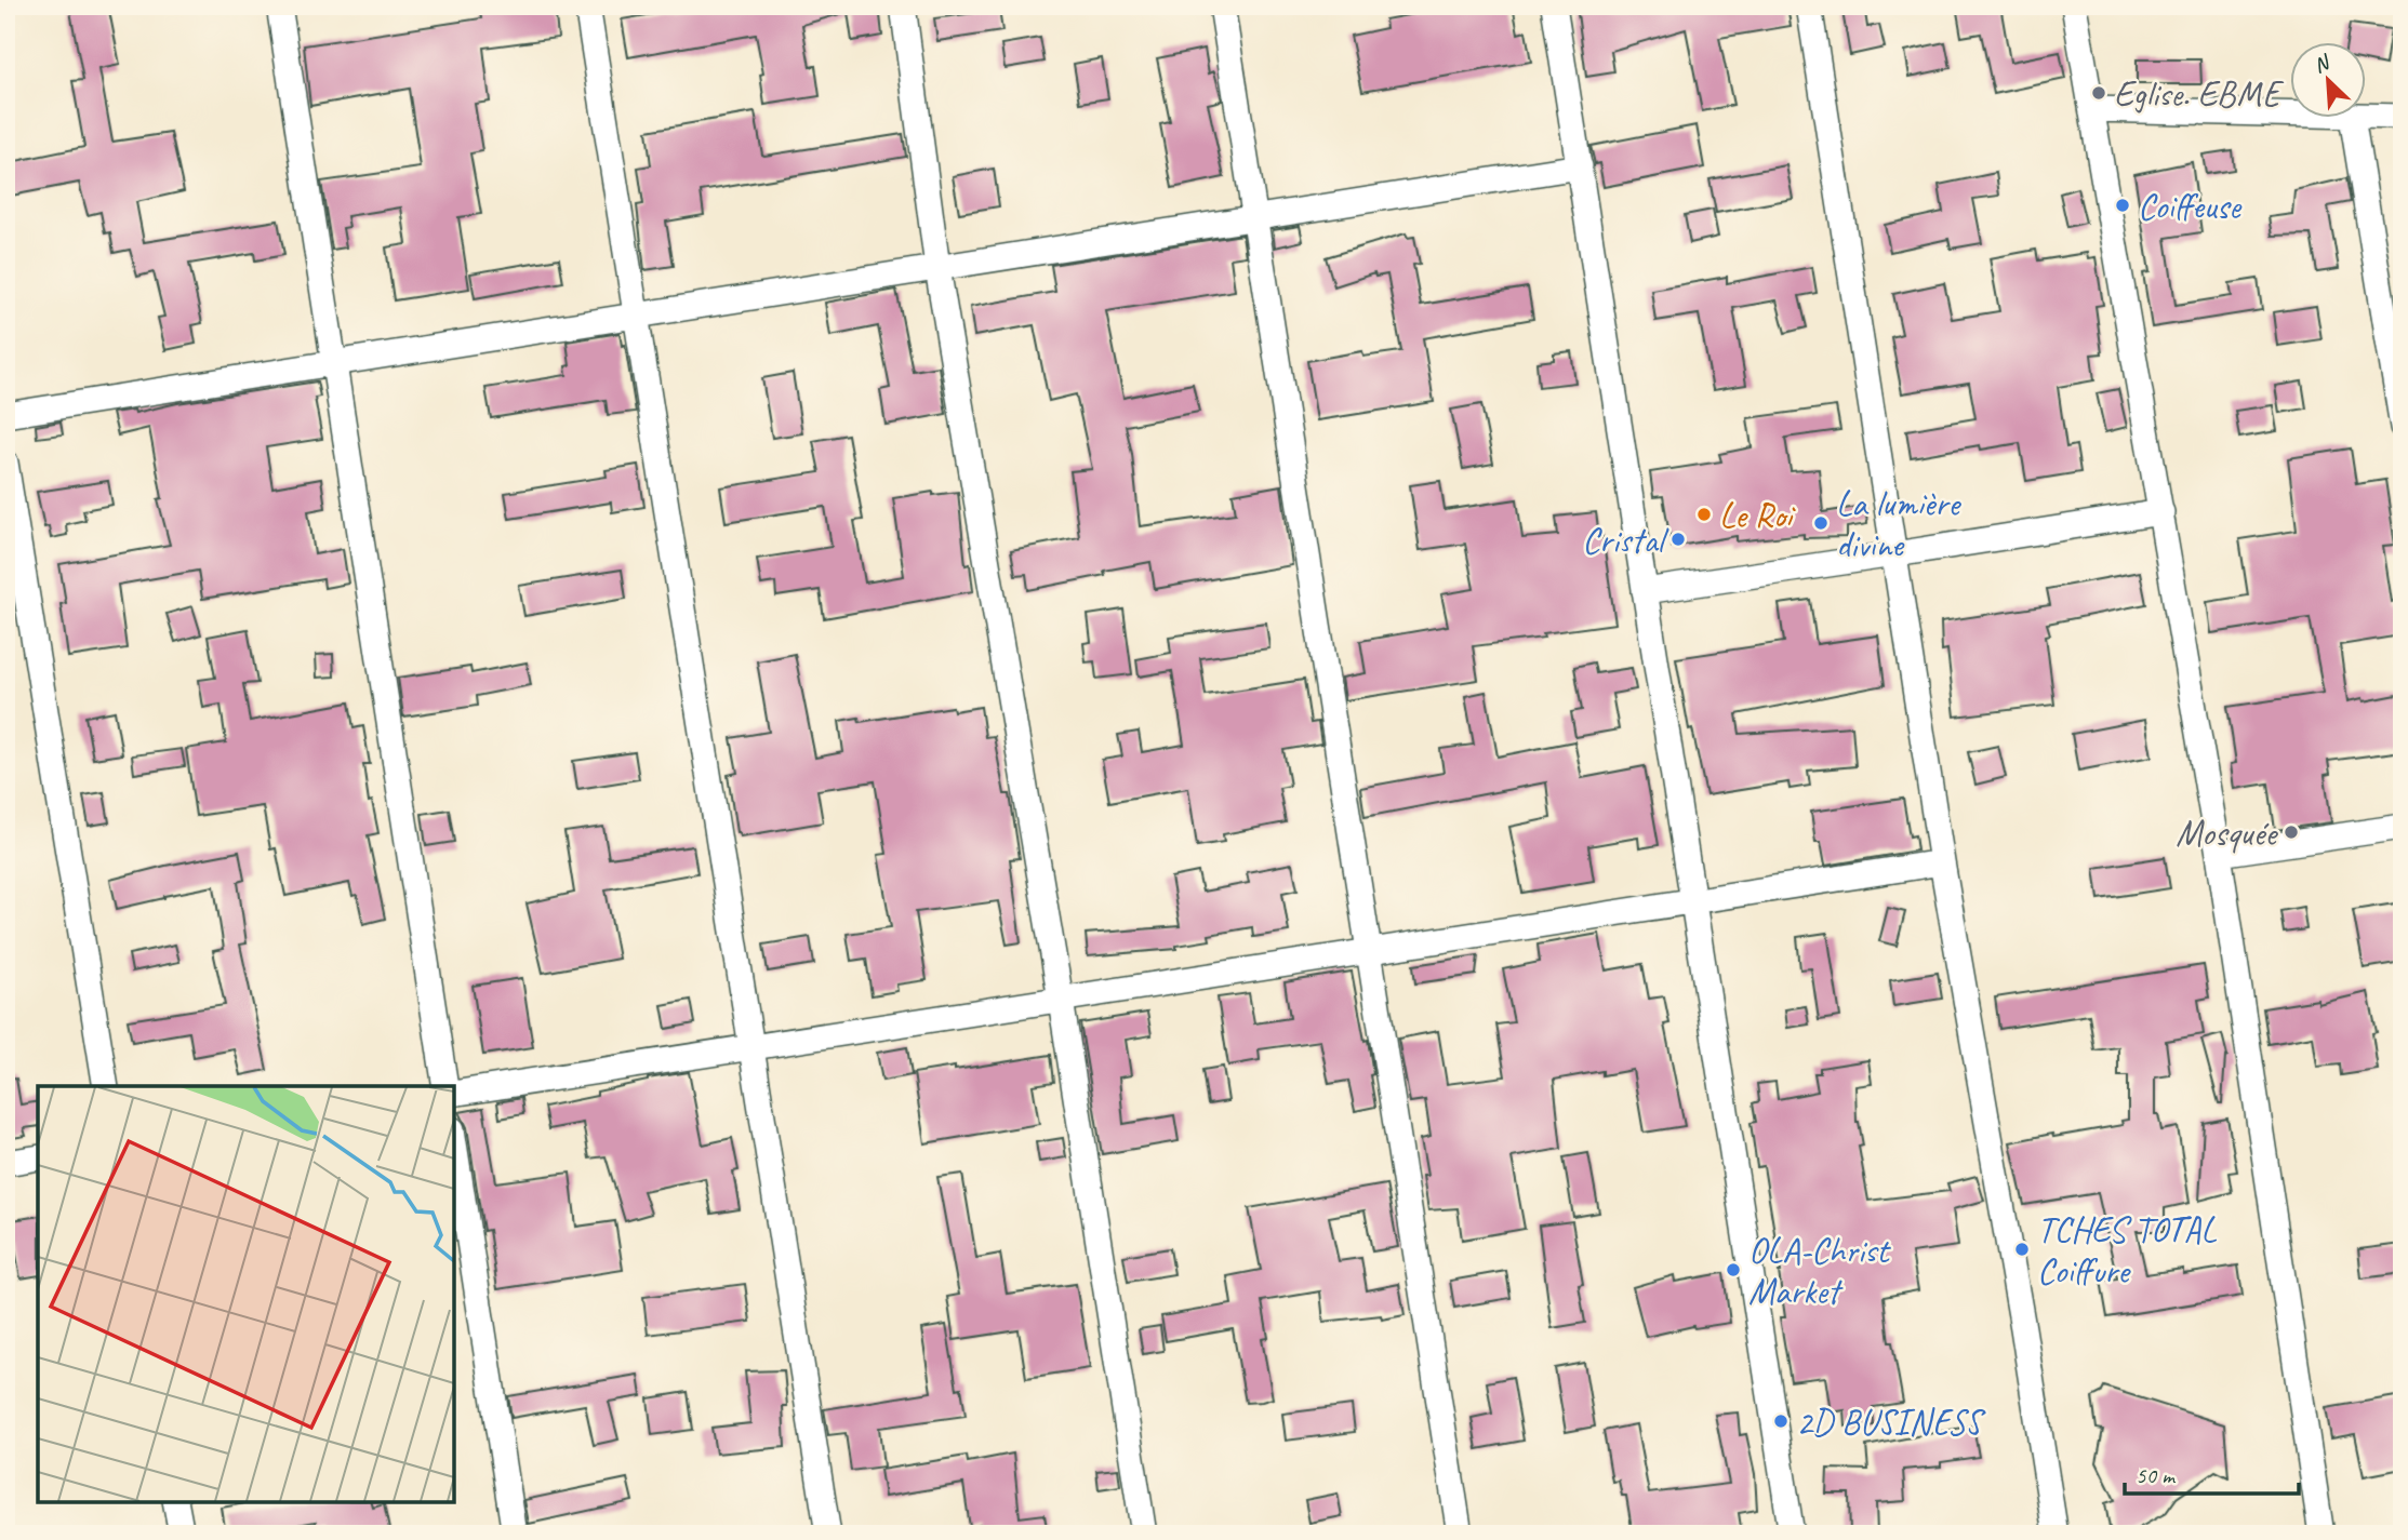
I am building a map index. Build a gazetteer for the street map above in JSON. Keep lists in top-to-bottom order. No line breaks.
{"places":["Eglise. EBME","Coiffeuse","Le Roi","La lumière divine","Cristal","Mosquée","TCHES TOTAL Coiffure","OLA-Christ Market","2D BUSINESS"],"scale_bar":"50 m","north":"top left"}
